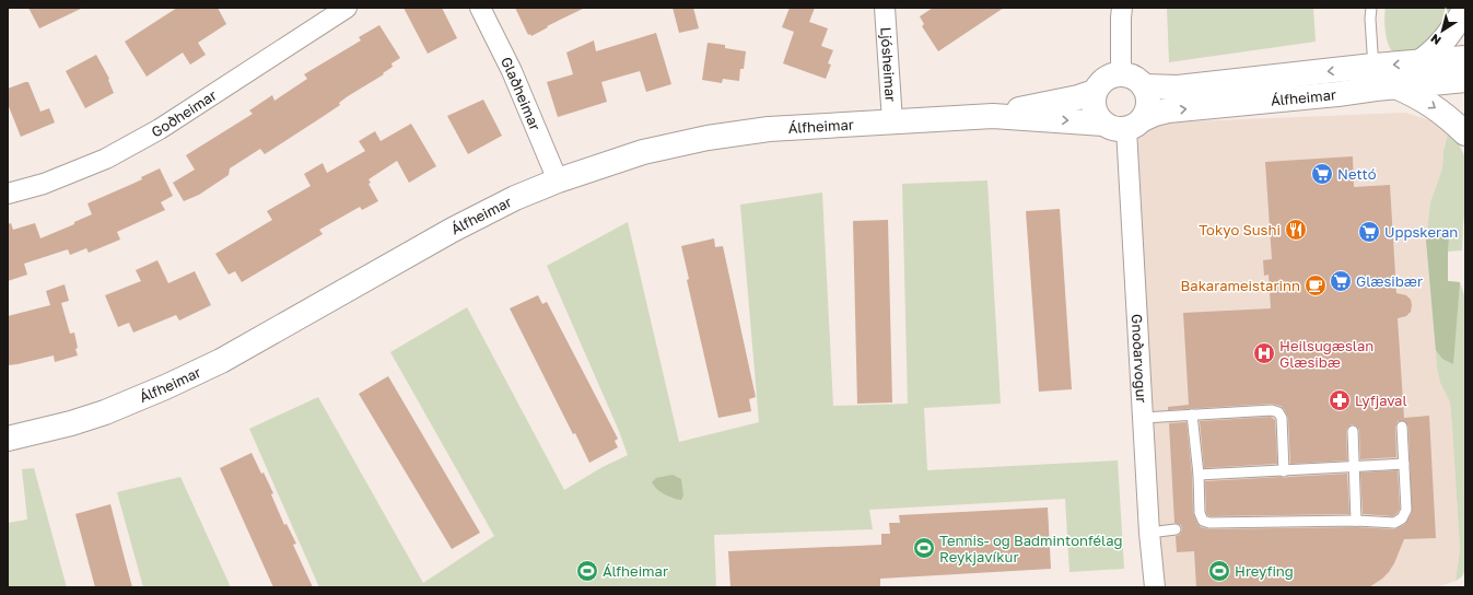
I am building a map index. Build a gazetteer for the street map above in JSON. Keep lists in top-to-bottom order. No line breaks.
{"streets":{"street":["Ljósheimar","Glaðheimar","Álfheimar","Goðheimar","Gnoðarvogur"]},"crossings":[["Ljósheimar","Álfheimar"],["Glaðheimar","Álfheimar"],["Álfheimar","Gnoðarvogur"]],"places":{"supermarket":["Nettó","Uppskeran","Glæsibær"],"restaurant":["Tokyo Sushi"],"cafe":["Bakarameistarinn"],"hospital":["Heilsugæslan Glæsibæ"],"pharmacy":["Lyfjaval"],"sports":["Tennis- og Badmintonfélag Reykjavíkur","Álfheimar","Hreyfing"]},"north":"bottom left"}
